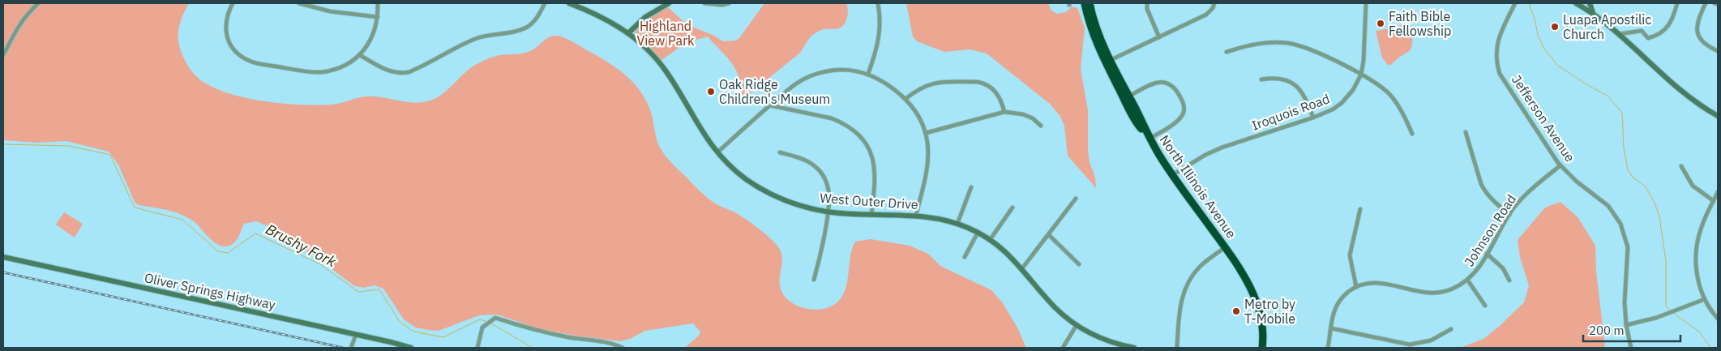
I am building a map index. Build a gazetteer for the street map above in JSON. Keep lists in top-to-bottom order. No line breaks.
{"streets":{"highway":["North Illinois Avenue"],"street":["Iroquois Road","Jefferson Avenue","West Outer Drive","Johnson Road","Oliver Springs Highway"]},"crossings":[["Iroquois Road","North Illinois Avenue"],["Jefferson Avenue","Johnson Road"]],"water":["Brushy Fork"],"parks":["Highland View Park"],"places":["Faith Bible Fellowship","Luapa Apostilic Church","Oak Ridge Children's Museum","Metro by T-Mobile"],"scale_bar":"200 m"}
